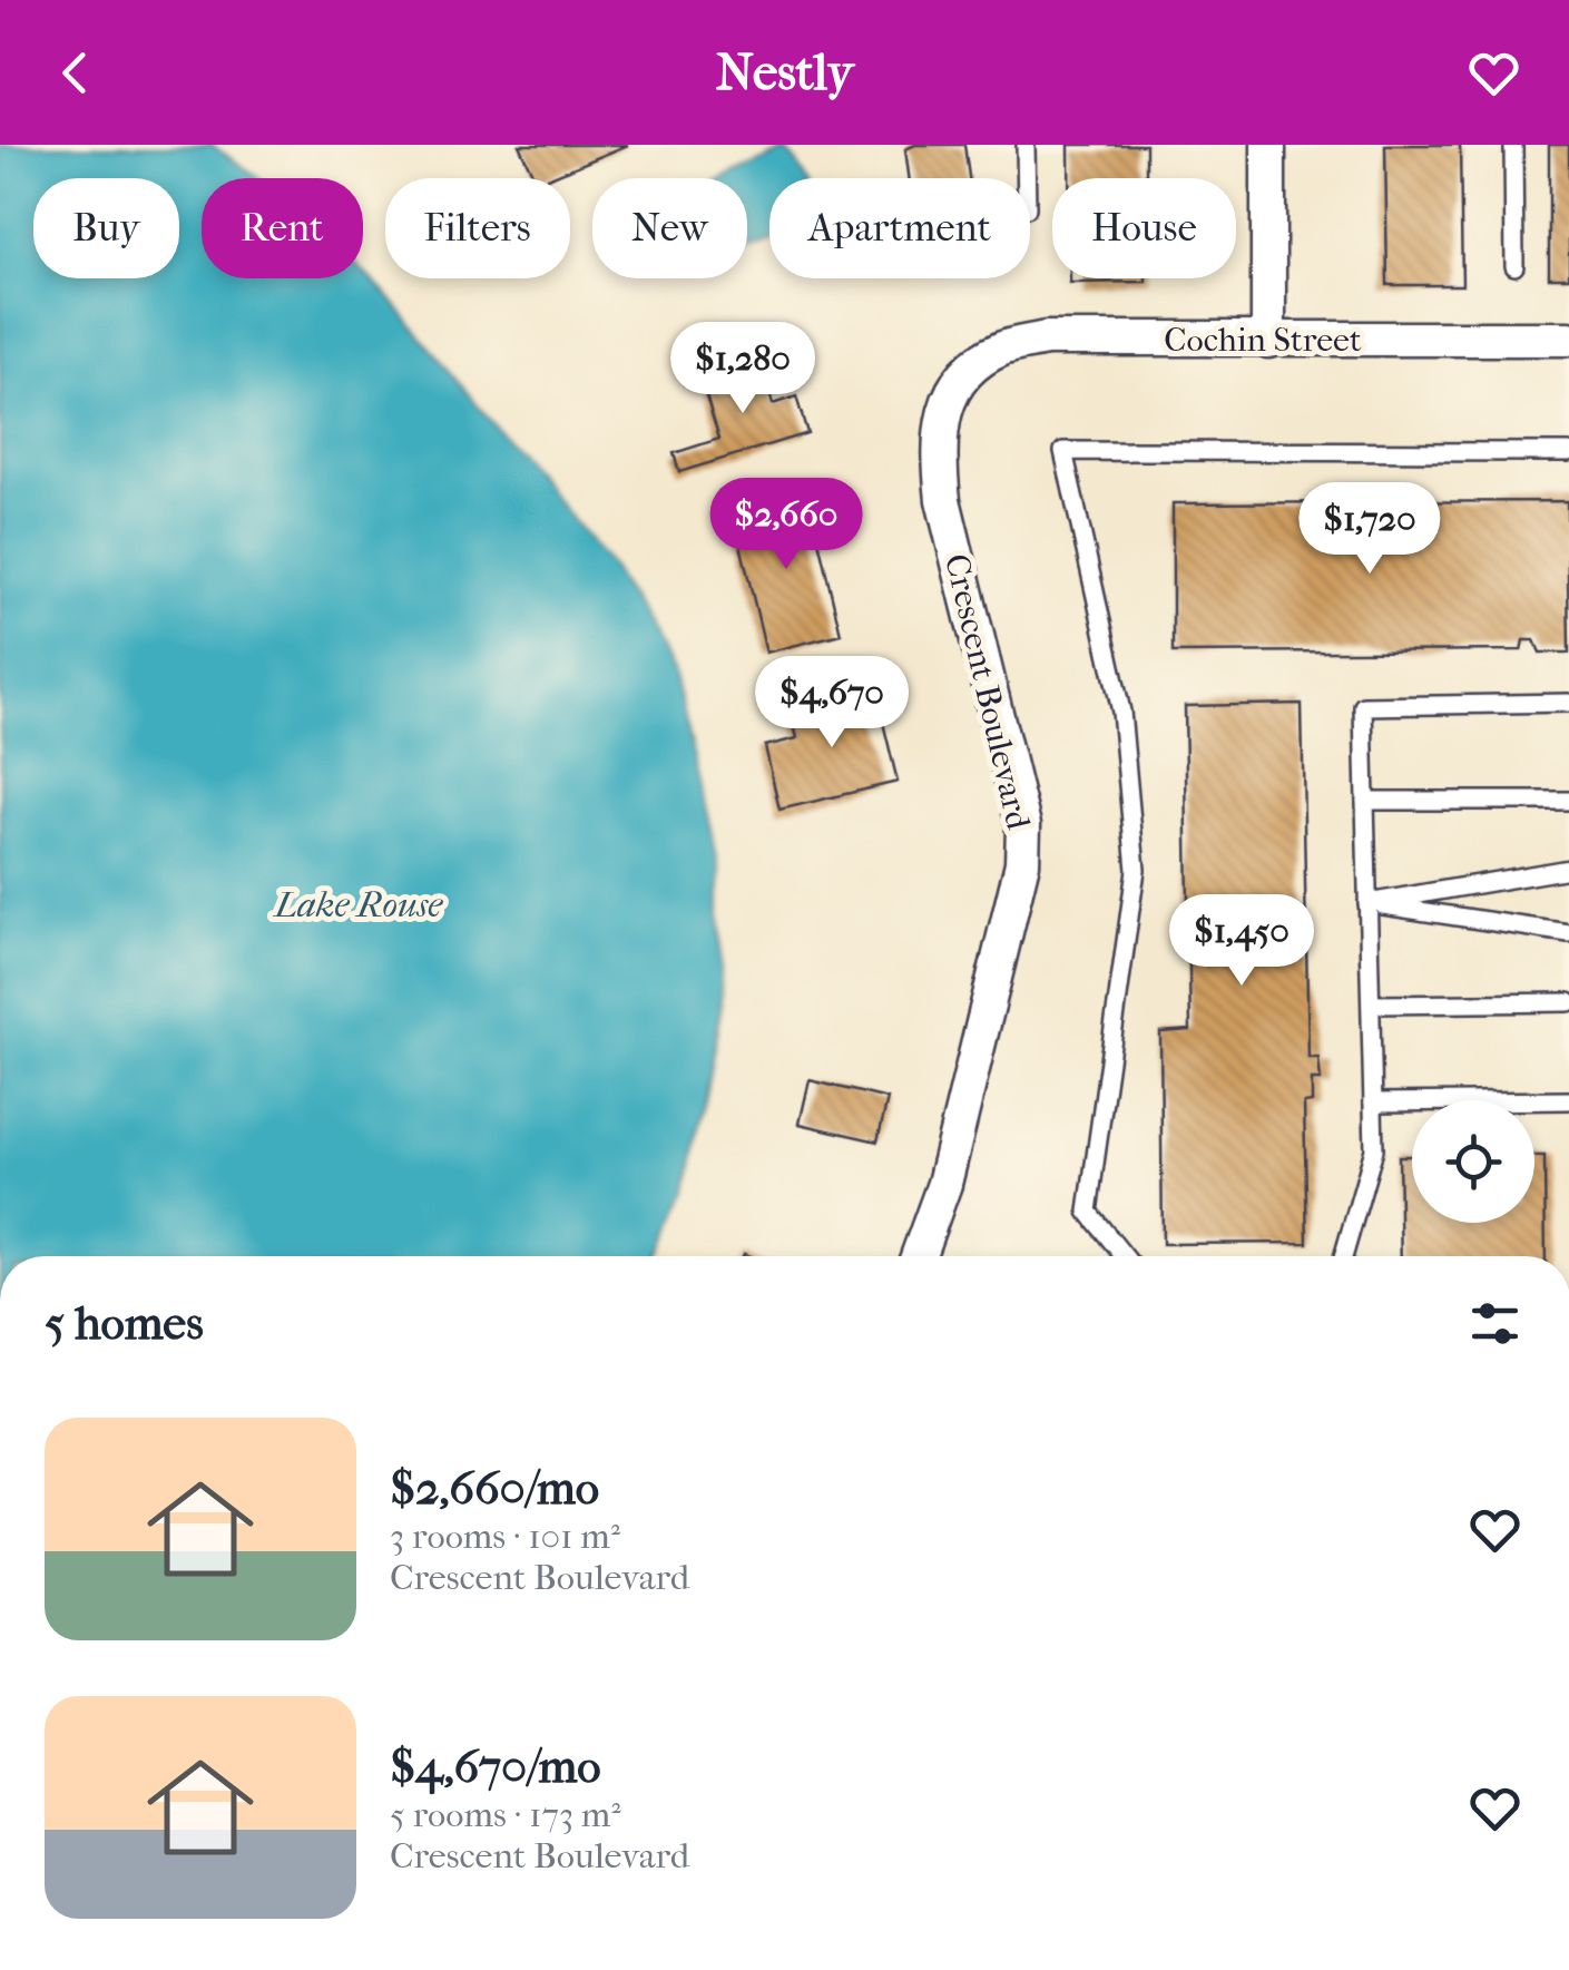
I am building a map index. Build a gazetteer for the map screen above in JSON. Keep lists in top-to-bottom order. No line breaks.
{"streets":{"street":["Cochin Street","Crescent Boulevard"]},"crossings":[["Cochin Street","Crescent Boulevard"]],"water":["Lake Rouse"],"page":{"header":"Nestly","chip":["Buy","Rent","Filters","New","Apartment","House"],"price":["$1,280","$2,660","$1,720","$4,670","$1,450"],"heading":"5 homes","list":[{"name":"$2,660/mo","note":"3 rooms · 101 m² · Crescent Boulevard"},{"name":"$4,670/mo","note":"5 rooms · 173 m² · Crescent Boulevard"}]}}
